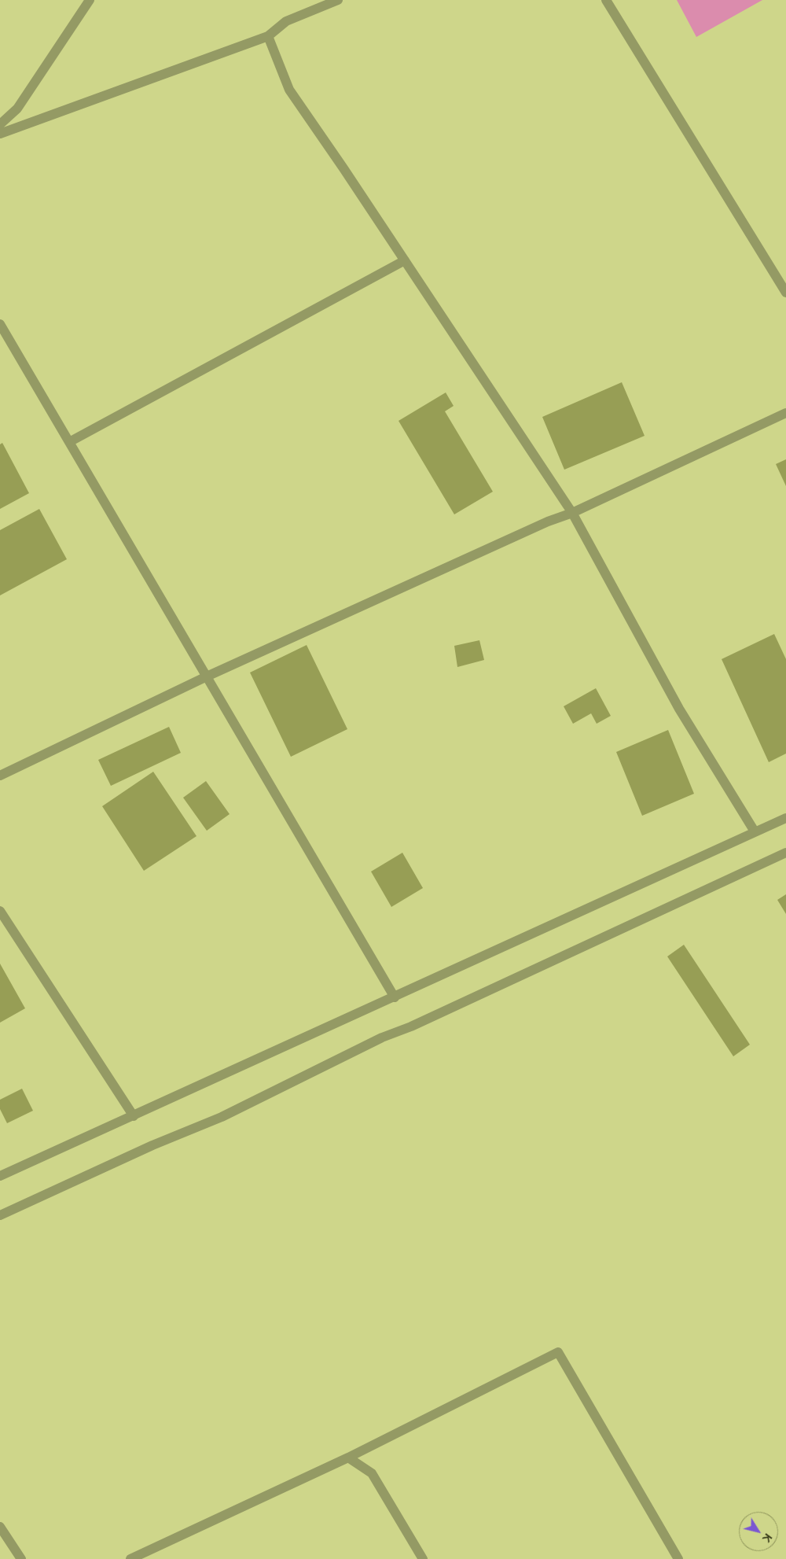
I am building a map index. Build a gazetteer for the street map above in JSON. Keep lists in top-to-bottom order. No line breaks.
{"north":"bottom right"}
